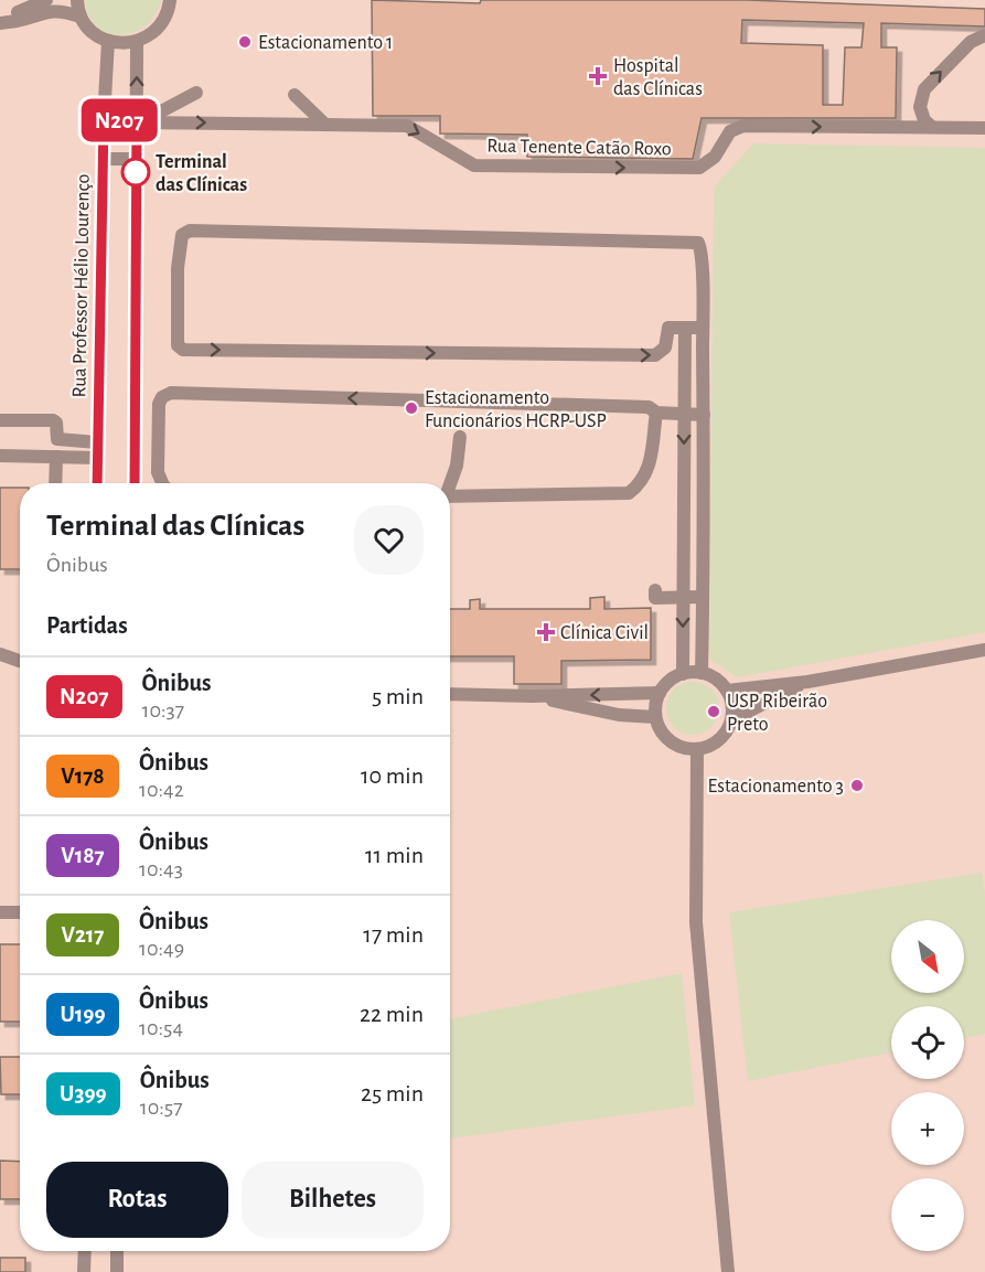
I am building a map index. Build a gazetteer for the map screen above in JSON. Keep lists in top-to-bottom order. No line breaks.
{"streets":{"street":["Rua Tenente Catão Roxo","Rua Professor Hélio Lourenço"]},"crossings":[["Rua Tenente Catão Roxo","Rua Professor Hélio Lourenço"]],"one_way":["Rua Tenente Catão Roxo"],"places":{"other":["Estacionamento 1","Terminal das Clínicas","Estacionamento Funcionários HCRP-USP","USP Ribeirão Preto","Estacionamento 3"],"health":["Hospital das Clínicas","Clínica Civil"]},"lines":["bus line N207"],"north":"bottom right","page":{"on_map":"N207","heading":[["Terminal das Clínicas","Ônibus"],"Partidas"],"list":[{"mark":"N207","name":"Ônibus","note":"10:37","value":"5 min"},{"mark":"V178","name":"Ônibus","note":"10:42","value":"10 min"},{"mark":"V187","name":"Ônibus","note":"10:43","value":"11 min"},{"mark":"V217","name":"Ônibus","note":"10:49","value":"17 min"},{"mark":"U199","name":"Ônibus","note":"10:54","value":"22 min"},{"mark":"U399","name":"Ônibus","note":"10:57","value":"25 min"}],"map_buttons":["+","−"],"buttons":["Rotas","Bilhetes"]}}
